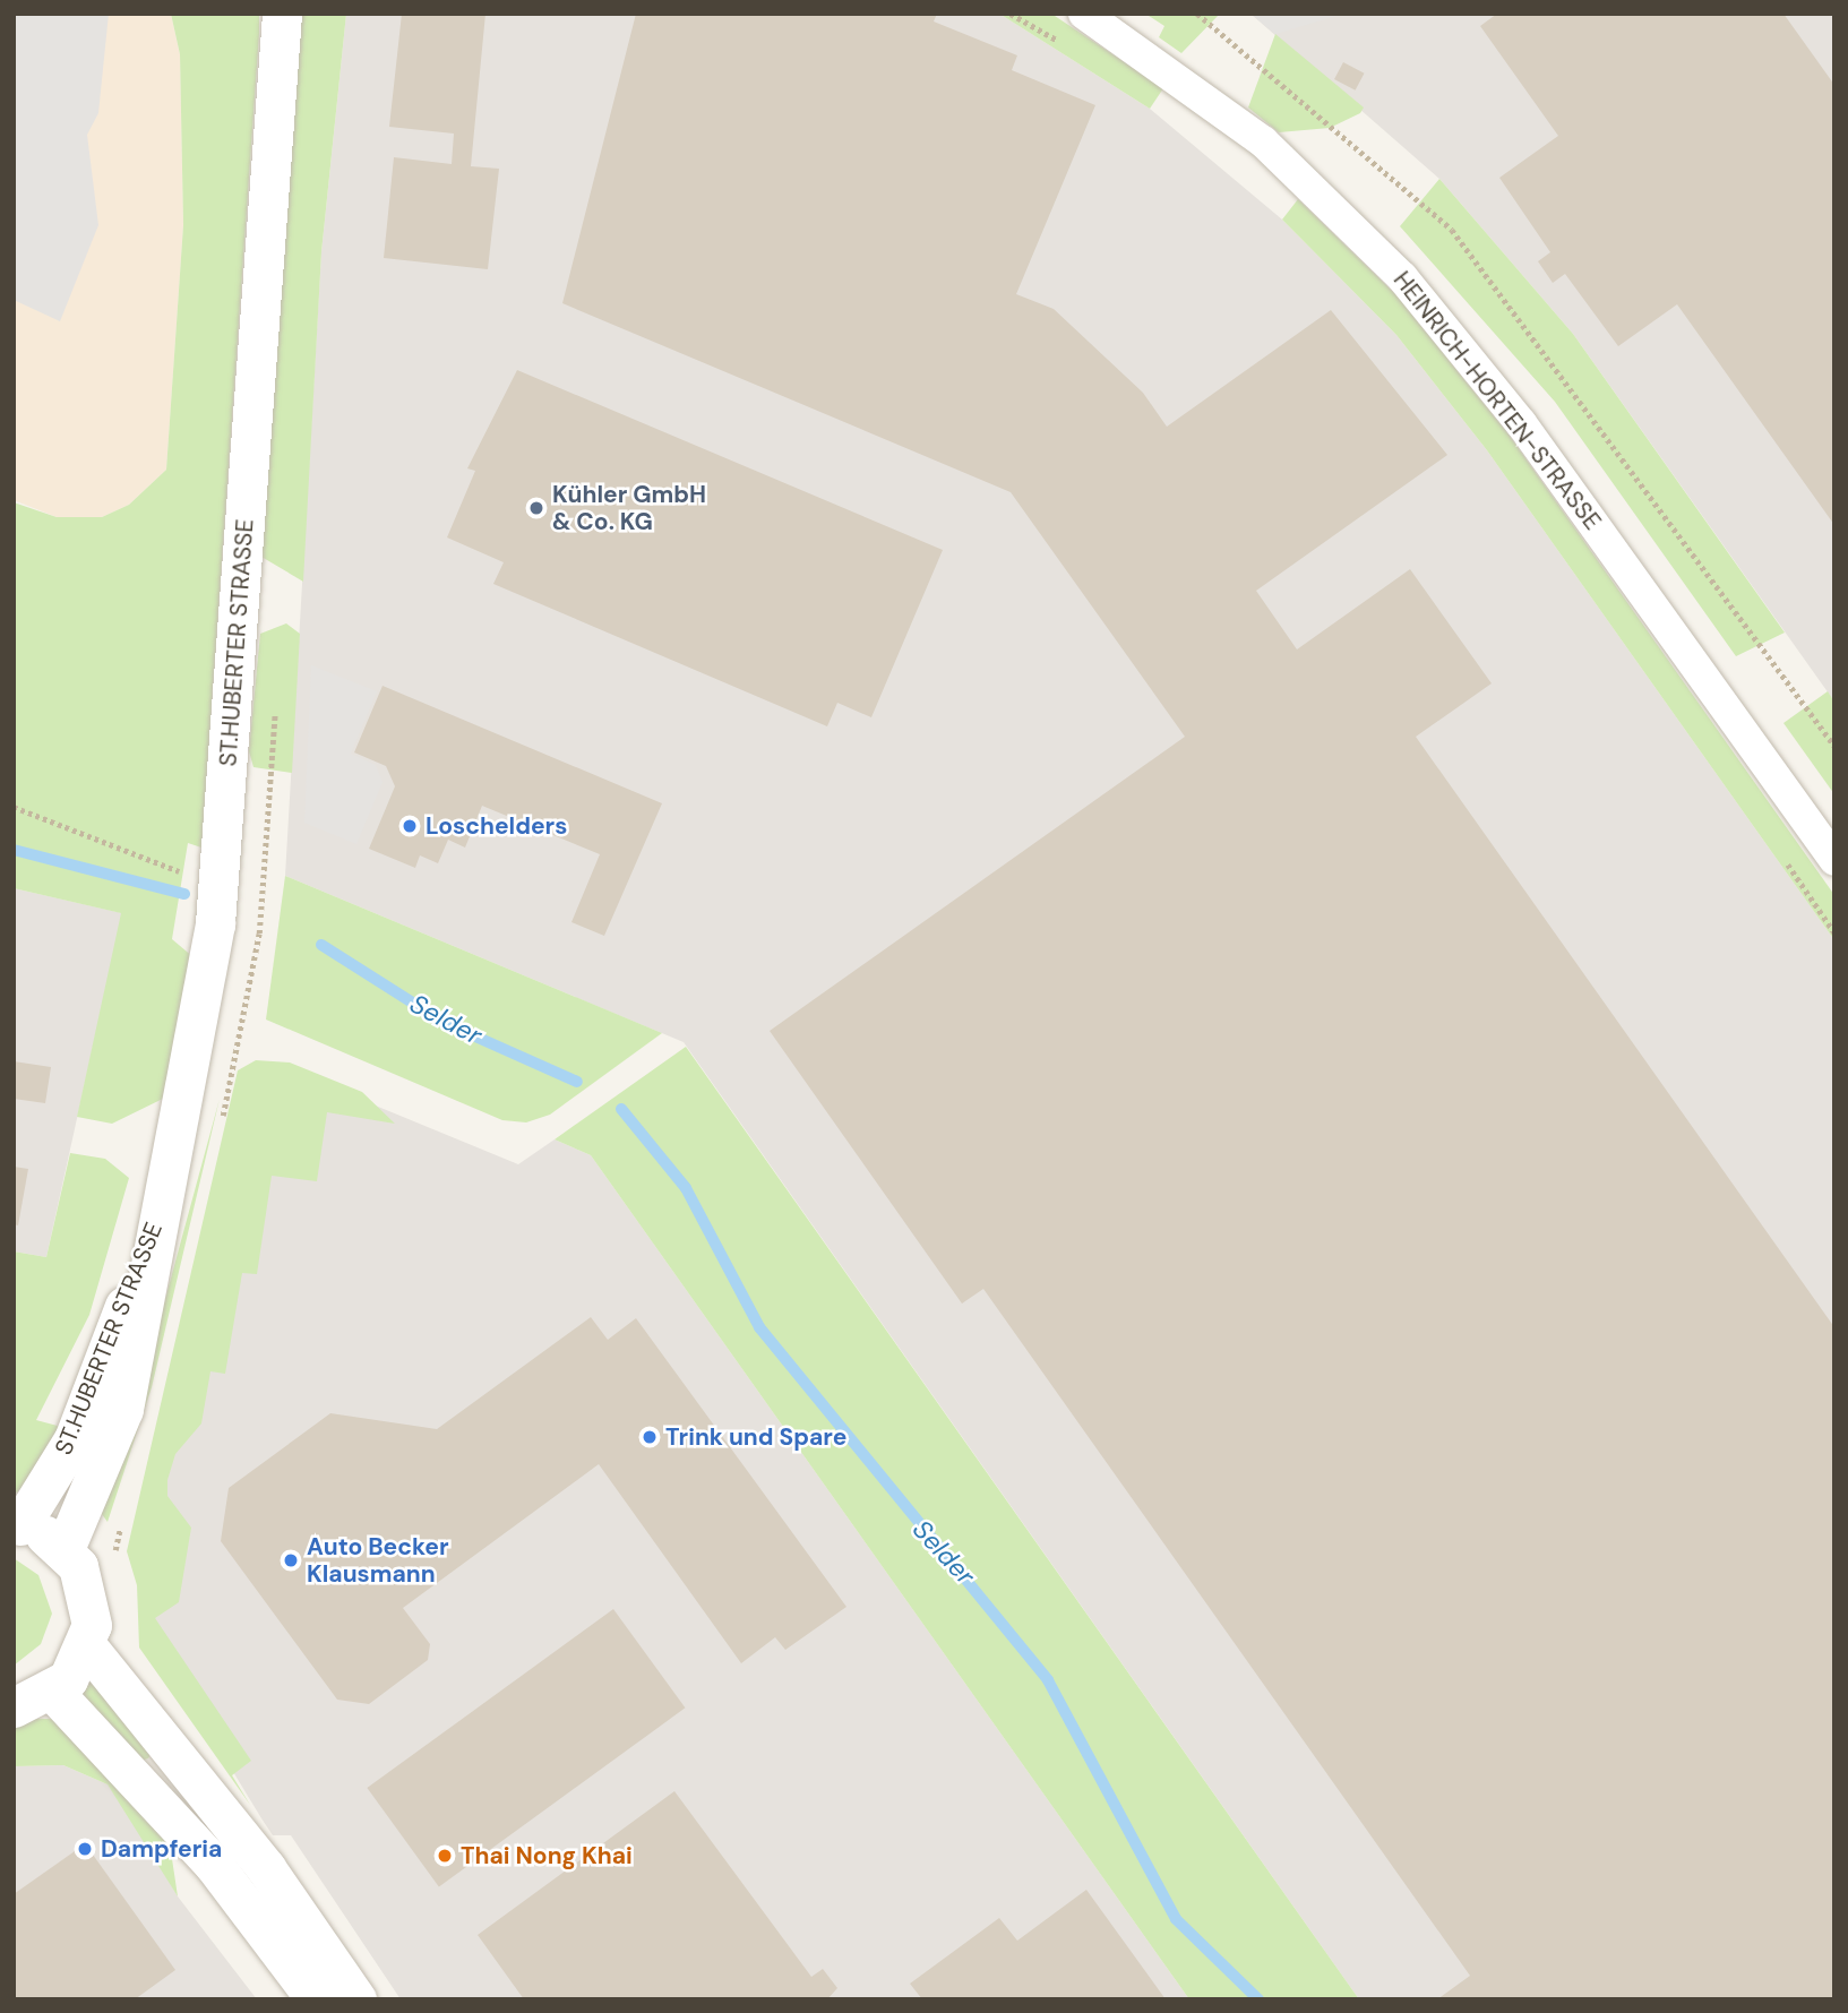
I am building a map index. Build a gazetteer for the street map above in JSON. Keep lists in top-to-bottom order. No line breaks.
{"streets":{"street":["HEINRICH-HORTEN-STRASSE","ST.HUBERTER STRASSE"]},"water":["Selder"],"places":["Kühler GmbH & Co. KG","Loschelders","Trink und Spare","Auto Becker Klausmann","Dampferia","Thai Nong Khai"]}
